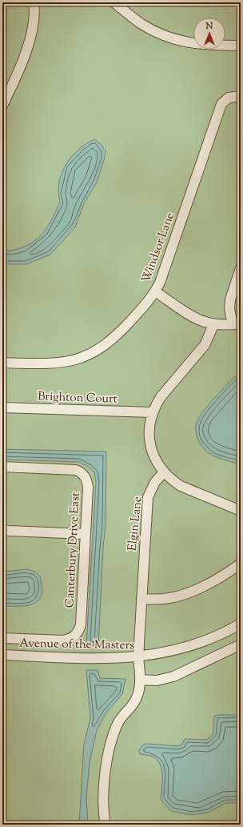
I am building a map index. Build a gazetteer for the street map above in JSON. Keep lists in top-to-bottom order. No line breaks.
{"streets":{"street":["Windsor Lane","Brighton Court","Elgin Lane","Canterbury Drive East","Avenue of the Masters"]},"crossings":[["Elgin Lane","Avenue of the Masters"]],"north":"top"}
